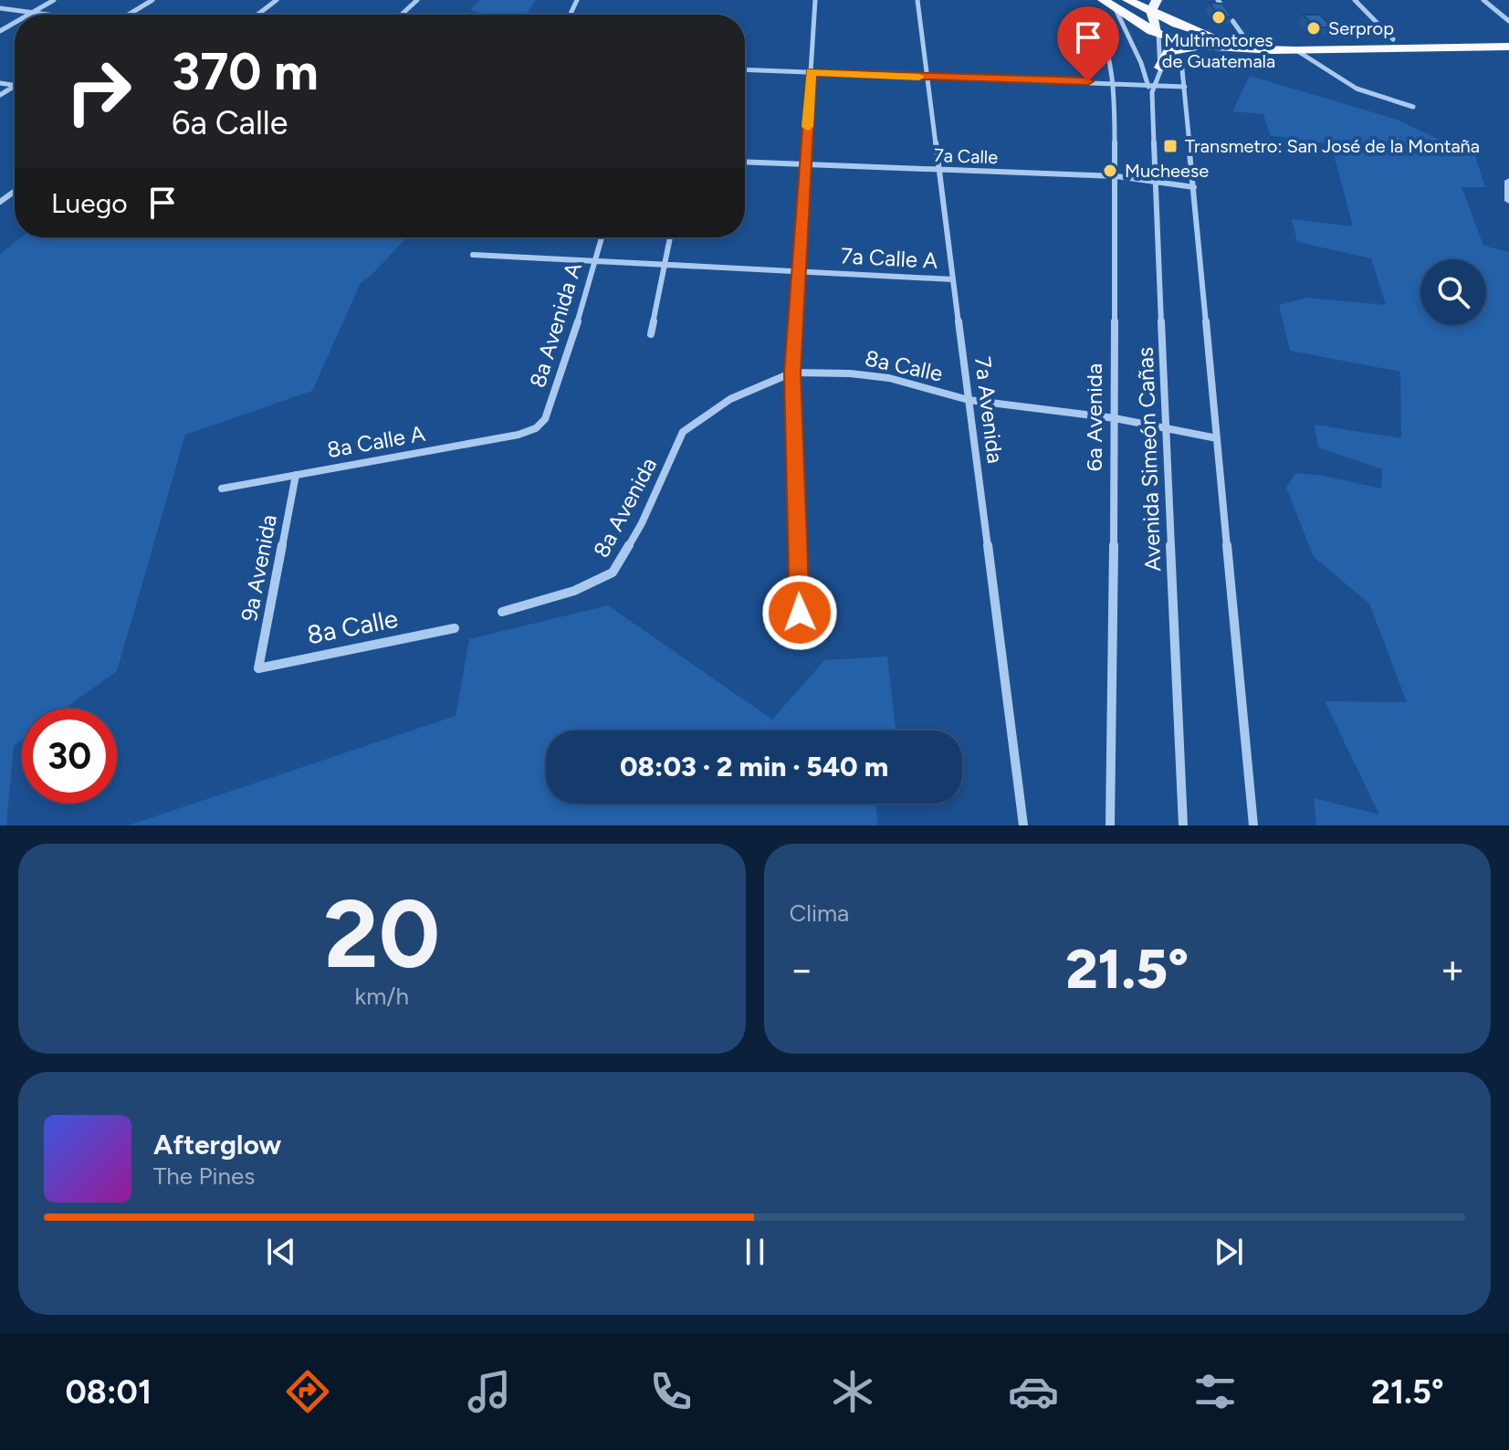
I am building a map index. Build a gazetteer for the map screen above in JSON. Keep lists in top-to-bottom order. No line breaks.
{"streets":{"street":["7a Calle","7a Calle A","8a Avenida A","8a Calle","7a Avenida","6a Avenida","8a Calle A","Avenida Simeón Cañas","8a Avenida","9a Avenida"]},"crossings":[["7a Calle","7a Avenida"],["7a Calle","6a Avenida"],["7a Calle","Avenida Simeón Cañas"],["7a Calle A","8a Avenida A"],["7a Calle A","7a Avenida"],["8a Avenida A","8a Calle A"],["8a Calle","7a Avenida"],["8a Calle","6a Avenida"],["8a Calle","Avenida Simeón Cañas"],["8a Calle","8a Avenida"],["8a Calle","9a Avenida"],["8a Calle A","9a Avenida"]],"places":{"other":["Multimotores de Guatemala","Serprop","Mucheese"],"transit":["Transmetro: San José de la Montaña"]},"page":{"turn":["370 m","6a Calle"],"then":"Luego","limit":"30","trip":"08:03 · 2 min · 540 m","tile":[["20","km/h"],"Clima"],"heat":["−","21.5°","+"],"song":["Afterglow","The Pines"],"tabs":["08:01","21.5°"]}}
